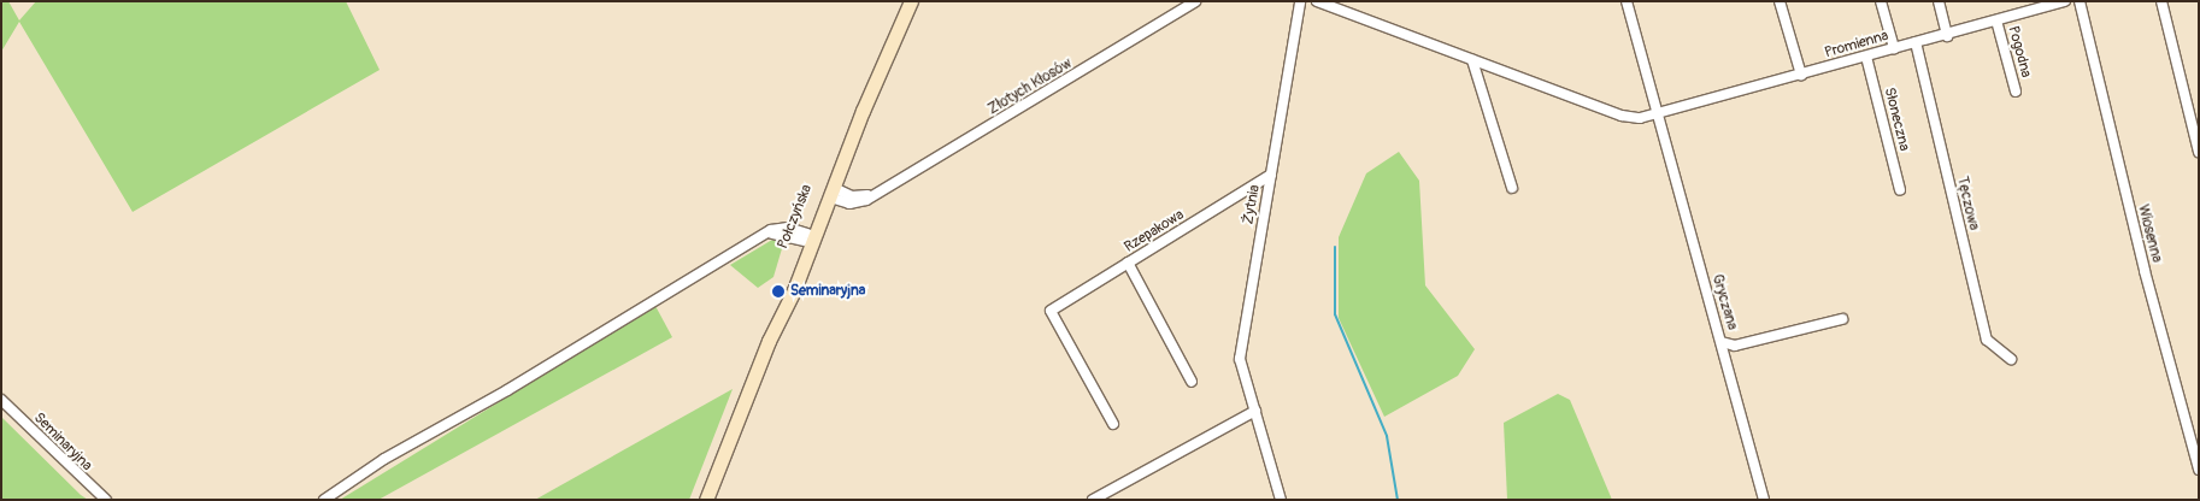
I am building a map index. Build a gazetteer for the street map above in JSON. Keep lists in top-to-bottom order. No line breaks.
{"streets":{"main road":["Połczyńska"],"street":["Promienna","Pogodna","Złotych Kłosów","Słoneczna","Tęczowa","Żytnia","Rzepakowa","Wiosenna","Gryczana","Seminaryjna"]},"crossings":[["Promienna","Pogodna"],["Promienna","Słoneczna"],["Promienna","Tęczowa"],["Promienna","Gryczana"],["Złotych Kłosów","Połczyńska"],["Żytnia","Rzepakowa"]],"places":["Seminaryjna"]}
